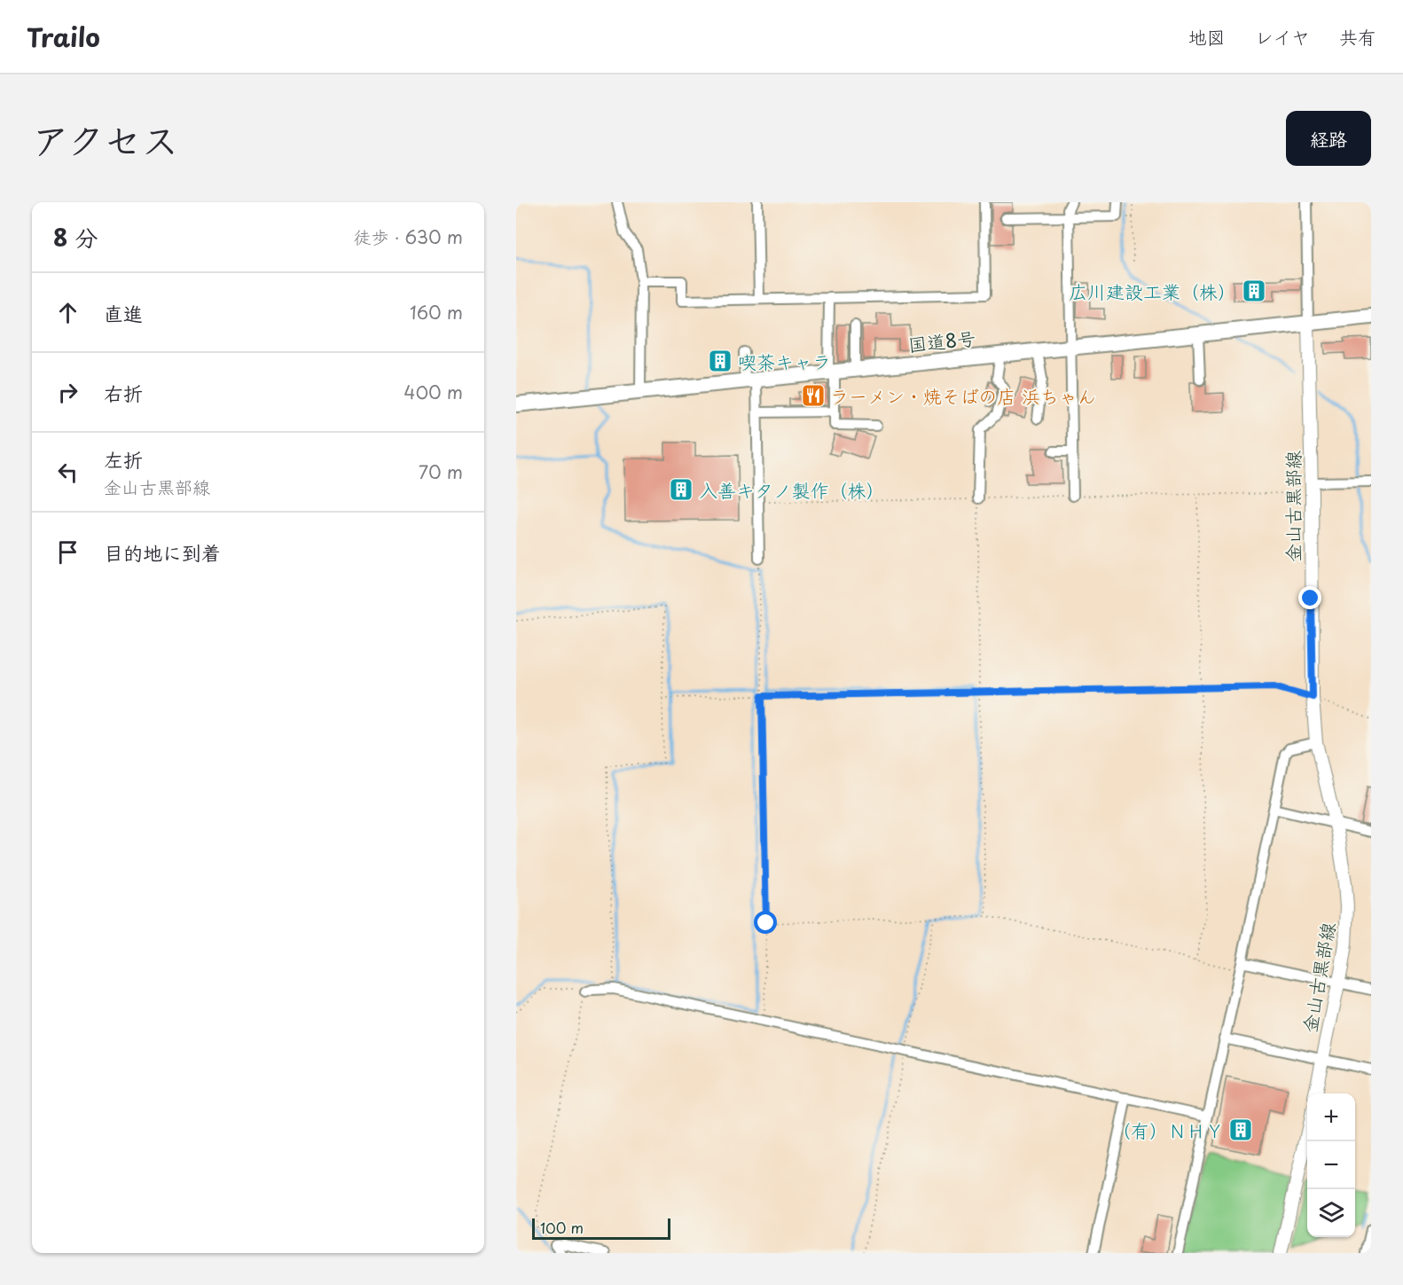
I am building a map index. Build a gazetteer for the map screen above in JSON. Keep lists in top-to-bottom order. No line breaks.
{"streets":{"highway":["国道8号"],"main road":["金山古黒部線"]},"crossings":[["国道8号","金山古黒部線"]],"places":{"building":["広川建設工業（株）","喫茶キャラ","入善キタノ製作（株）","（有）ＮＨＹ"],"restaurant":["ラーメン・焼そばの店 浜ちゃん"]},"scale_bar":"100 m","page":{"header":"Trailo","nav":["地図","レイヤ","共有"],"title":"アクセス","buttons":"経路","heading":["8 分","徒歩 · 630 m"],"list":[["直進","160 m"],["右折","400 m"],["左折","金山古黒部線","70 m"],"目的地に到着"],"map_buttons":["+","−"],"scale":"100 m"}}
